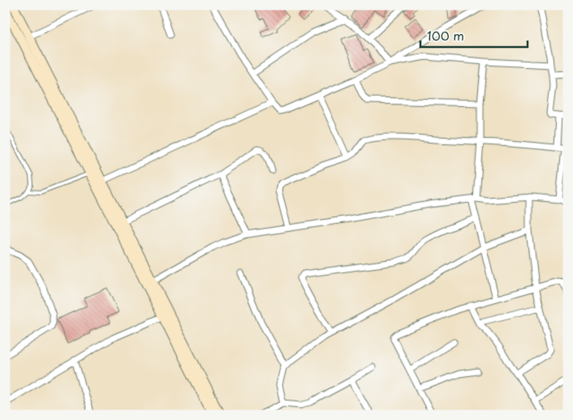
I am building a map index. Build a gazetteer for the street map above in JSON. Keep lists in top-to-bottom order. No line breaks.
{"scale_bar":"100 m"}
